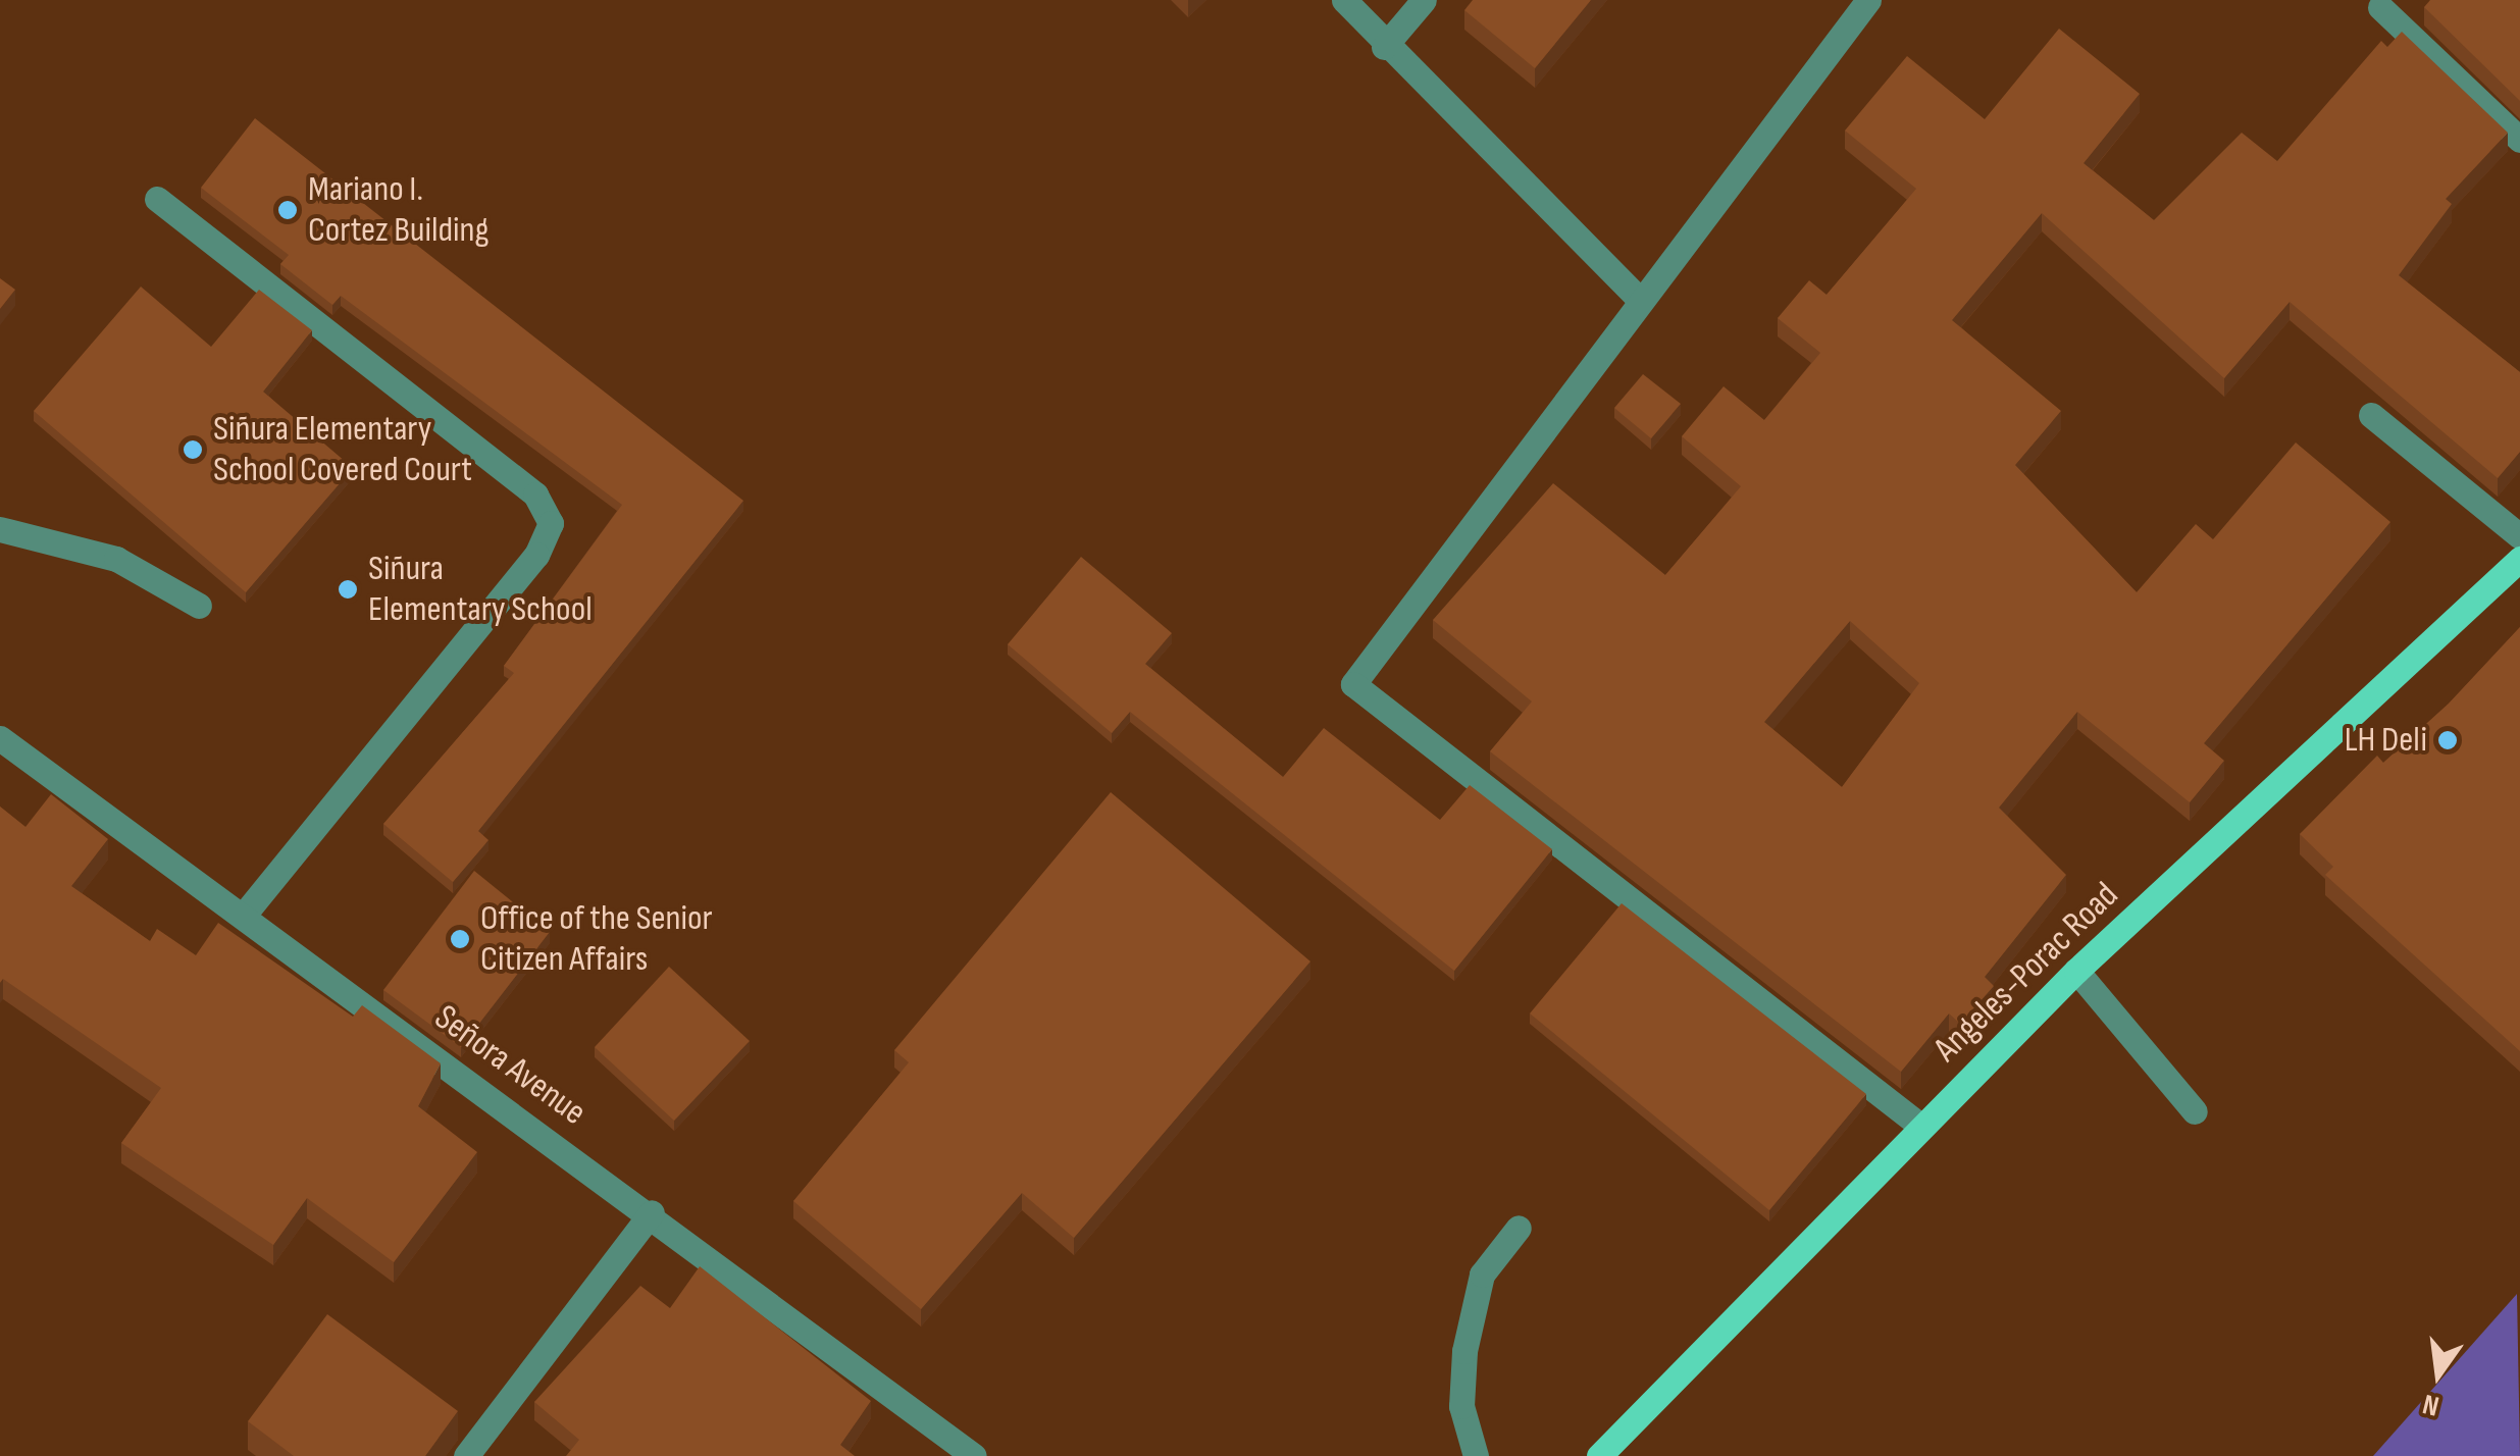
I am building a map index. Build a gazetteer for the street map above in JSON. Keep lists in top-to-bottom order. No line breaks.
{"streets":{"main road":["Angeles-Porac Road"],"street":["Señora Avenue"]},"places":["Mariano I. Cortez Building","Siñura Elementary School Covered Court","Siñura Elementary School","LH Deli","Office of the Senior Citizen Affairs"],"north":"bottom"}
